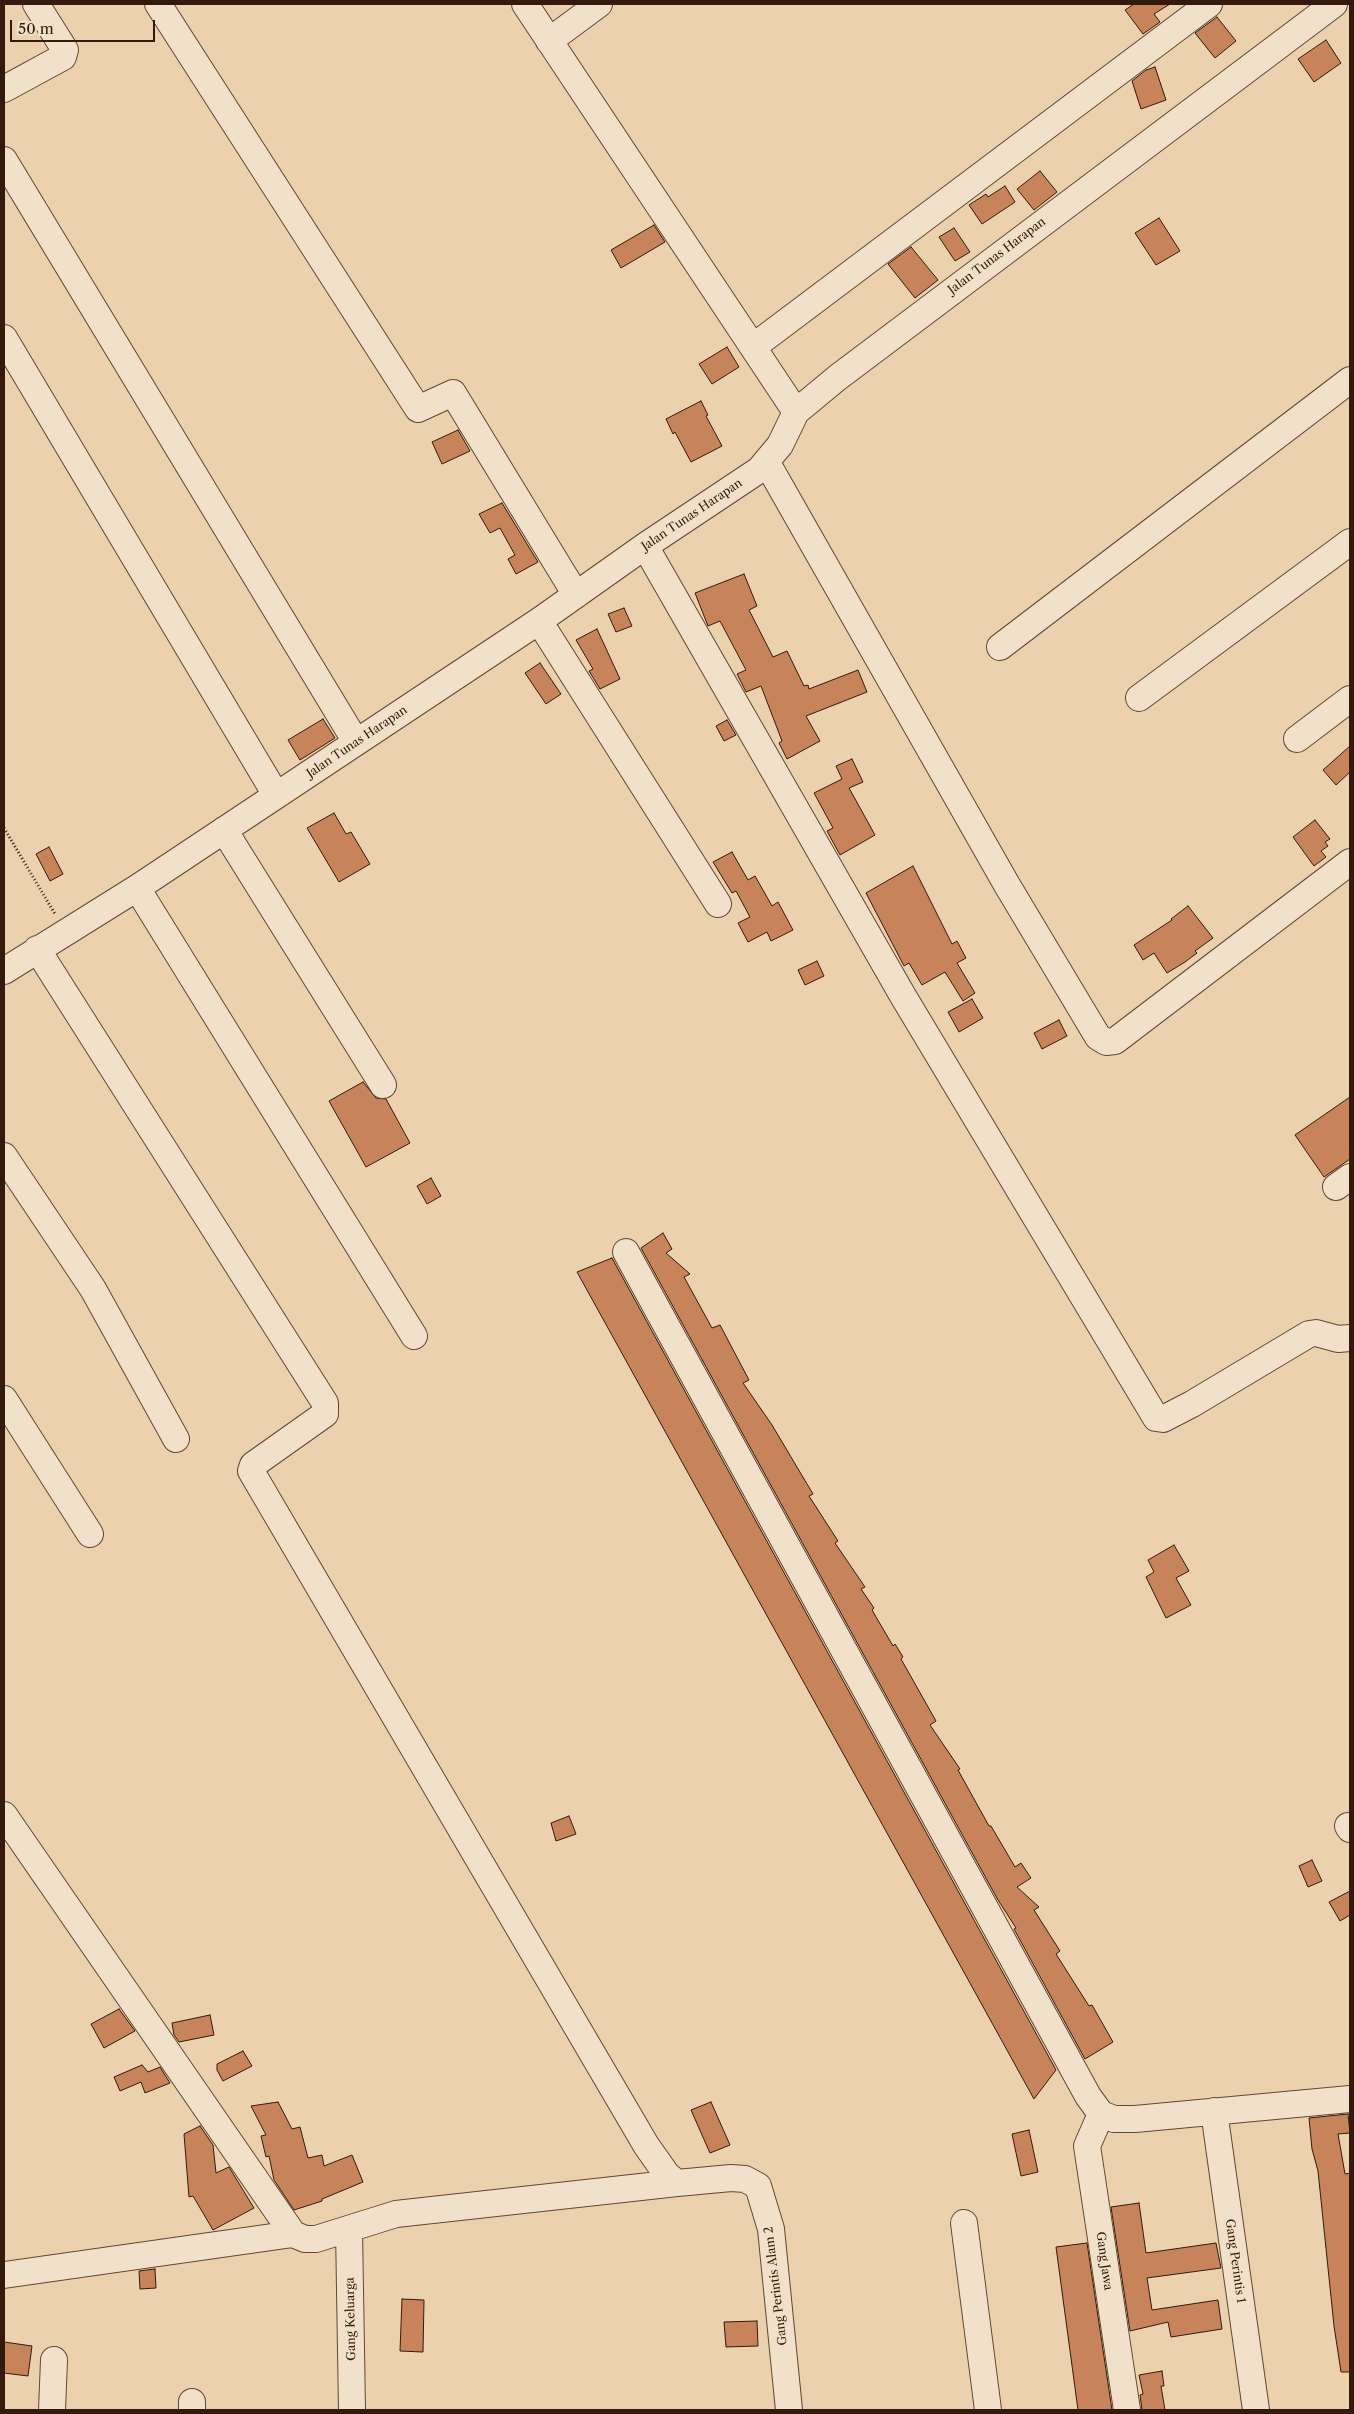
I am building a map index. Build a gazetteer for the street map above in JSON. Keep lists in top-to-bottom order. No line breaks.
{"streets":{"street":["Jalan Tunas Harapan","Gang Jawa","Gang Perintis 1","Gang Perintis Alam 2","Gang Keluarga"]},"scale_bar":"50 m"}
